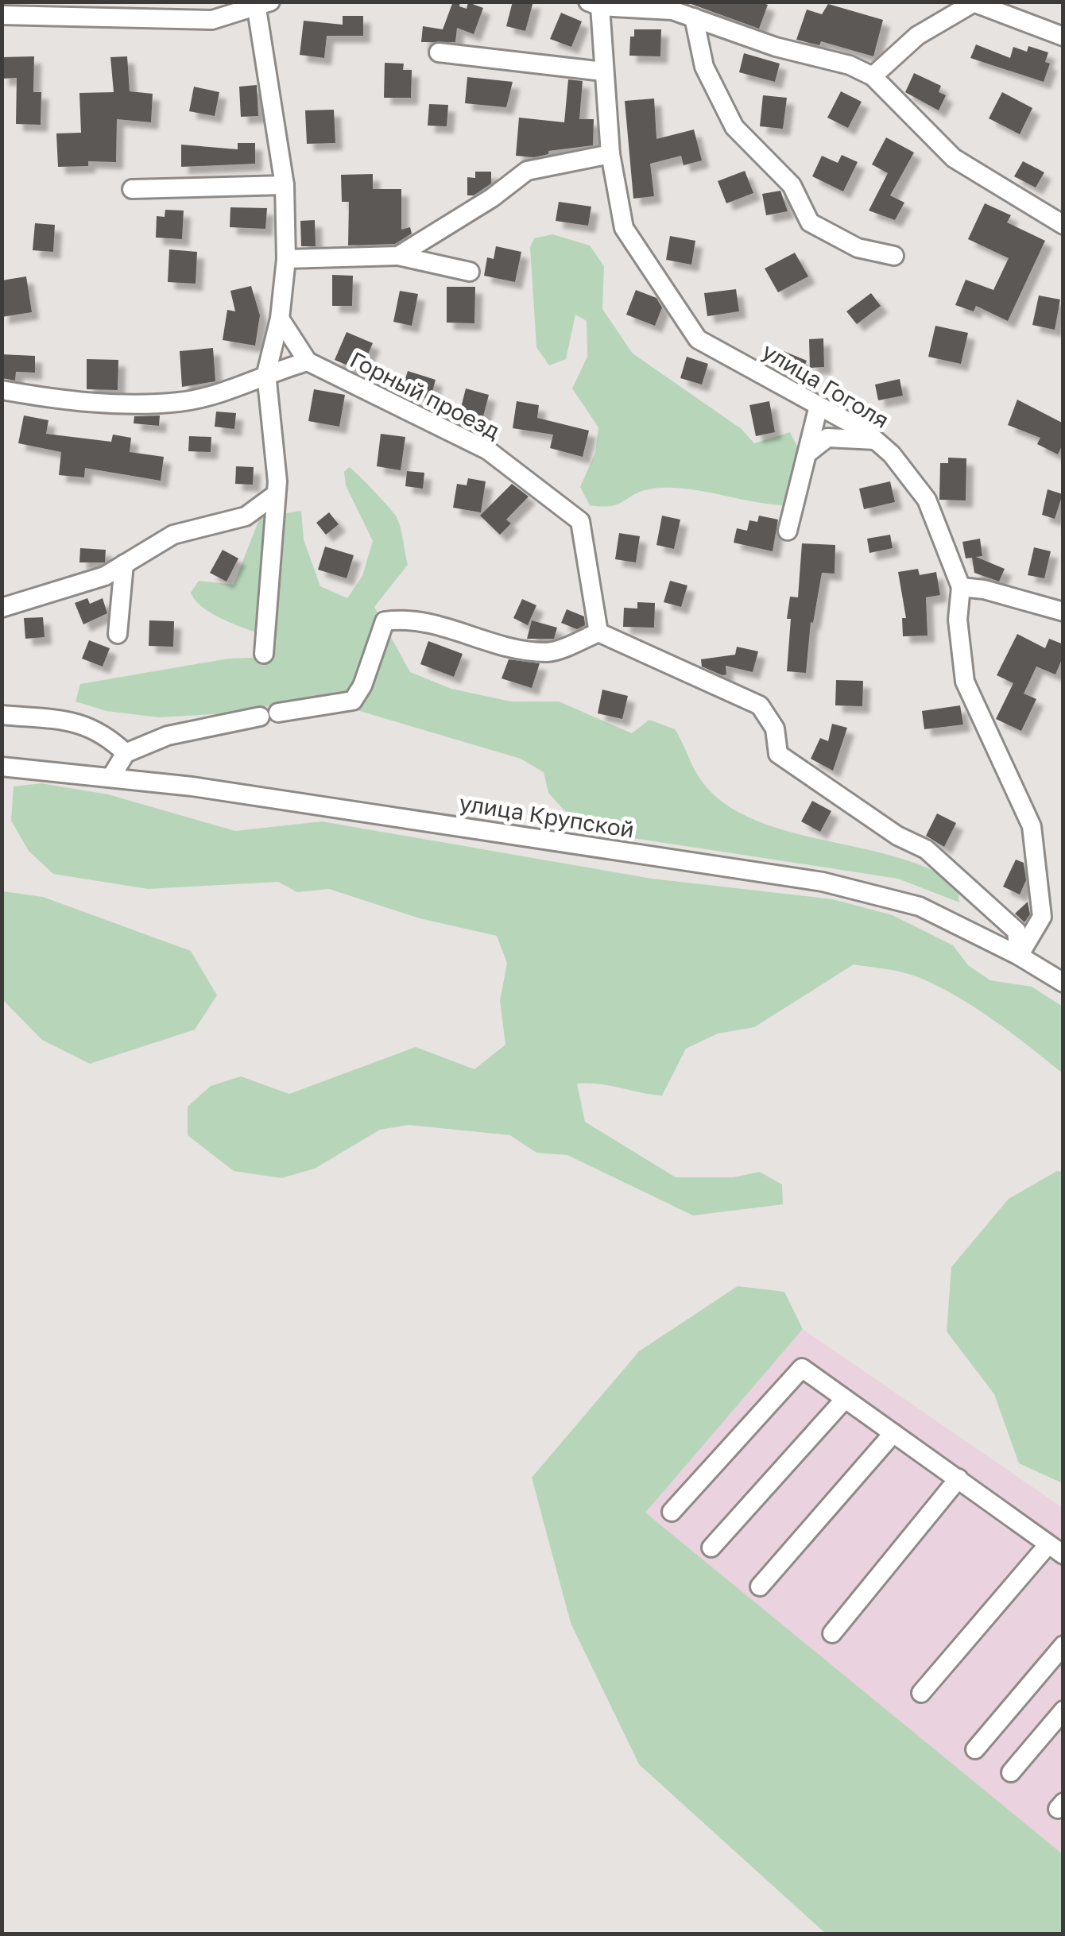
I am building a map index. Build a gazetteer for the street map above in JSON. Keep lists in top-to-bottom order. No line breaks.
{"streets":{"street":["улица Гоголя","Горный проезд","улица Крупской"]},"crossings":[["улица Гоголя","улица Крупской"]]}
